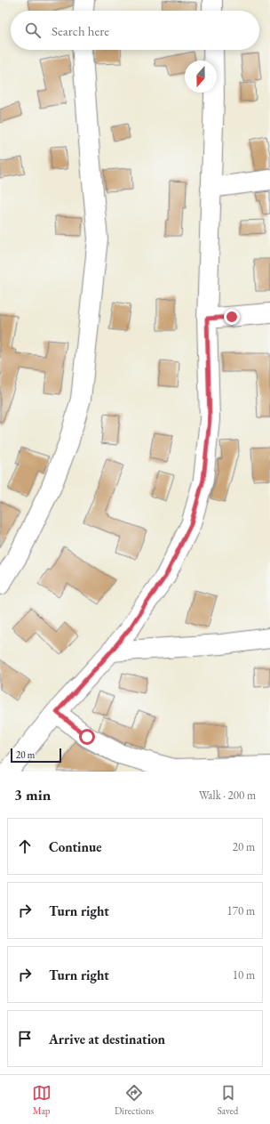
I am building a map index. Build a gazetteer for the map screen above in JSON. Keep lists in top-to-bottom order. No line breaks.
{"scale_bar":"20 m","north":"bottom","page":{"search":"Search here","scale":"20 m","heading":["3 min","Walk · 200 m"],"list":[["Continue","20 m"],["Turn right","170 m"],["Turn right","10 m"],"Arrive at destination"],"nav":["Map","Directions","Saved"]}}
